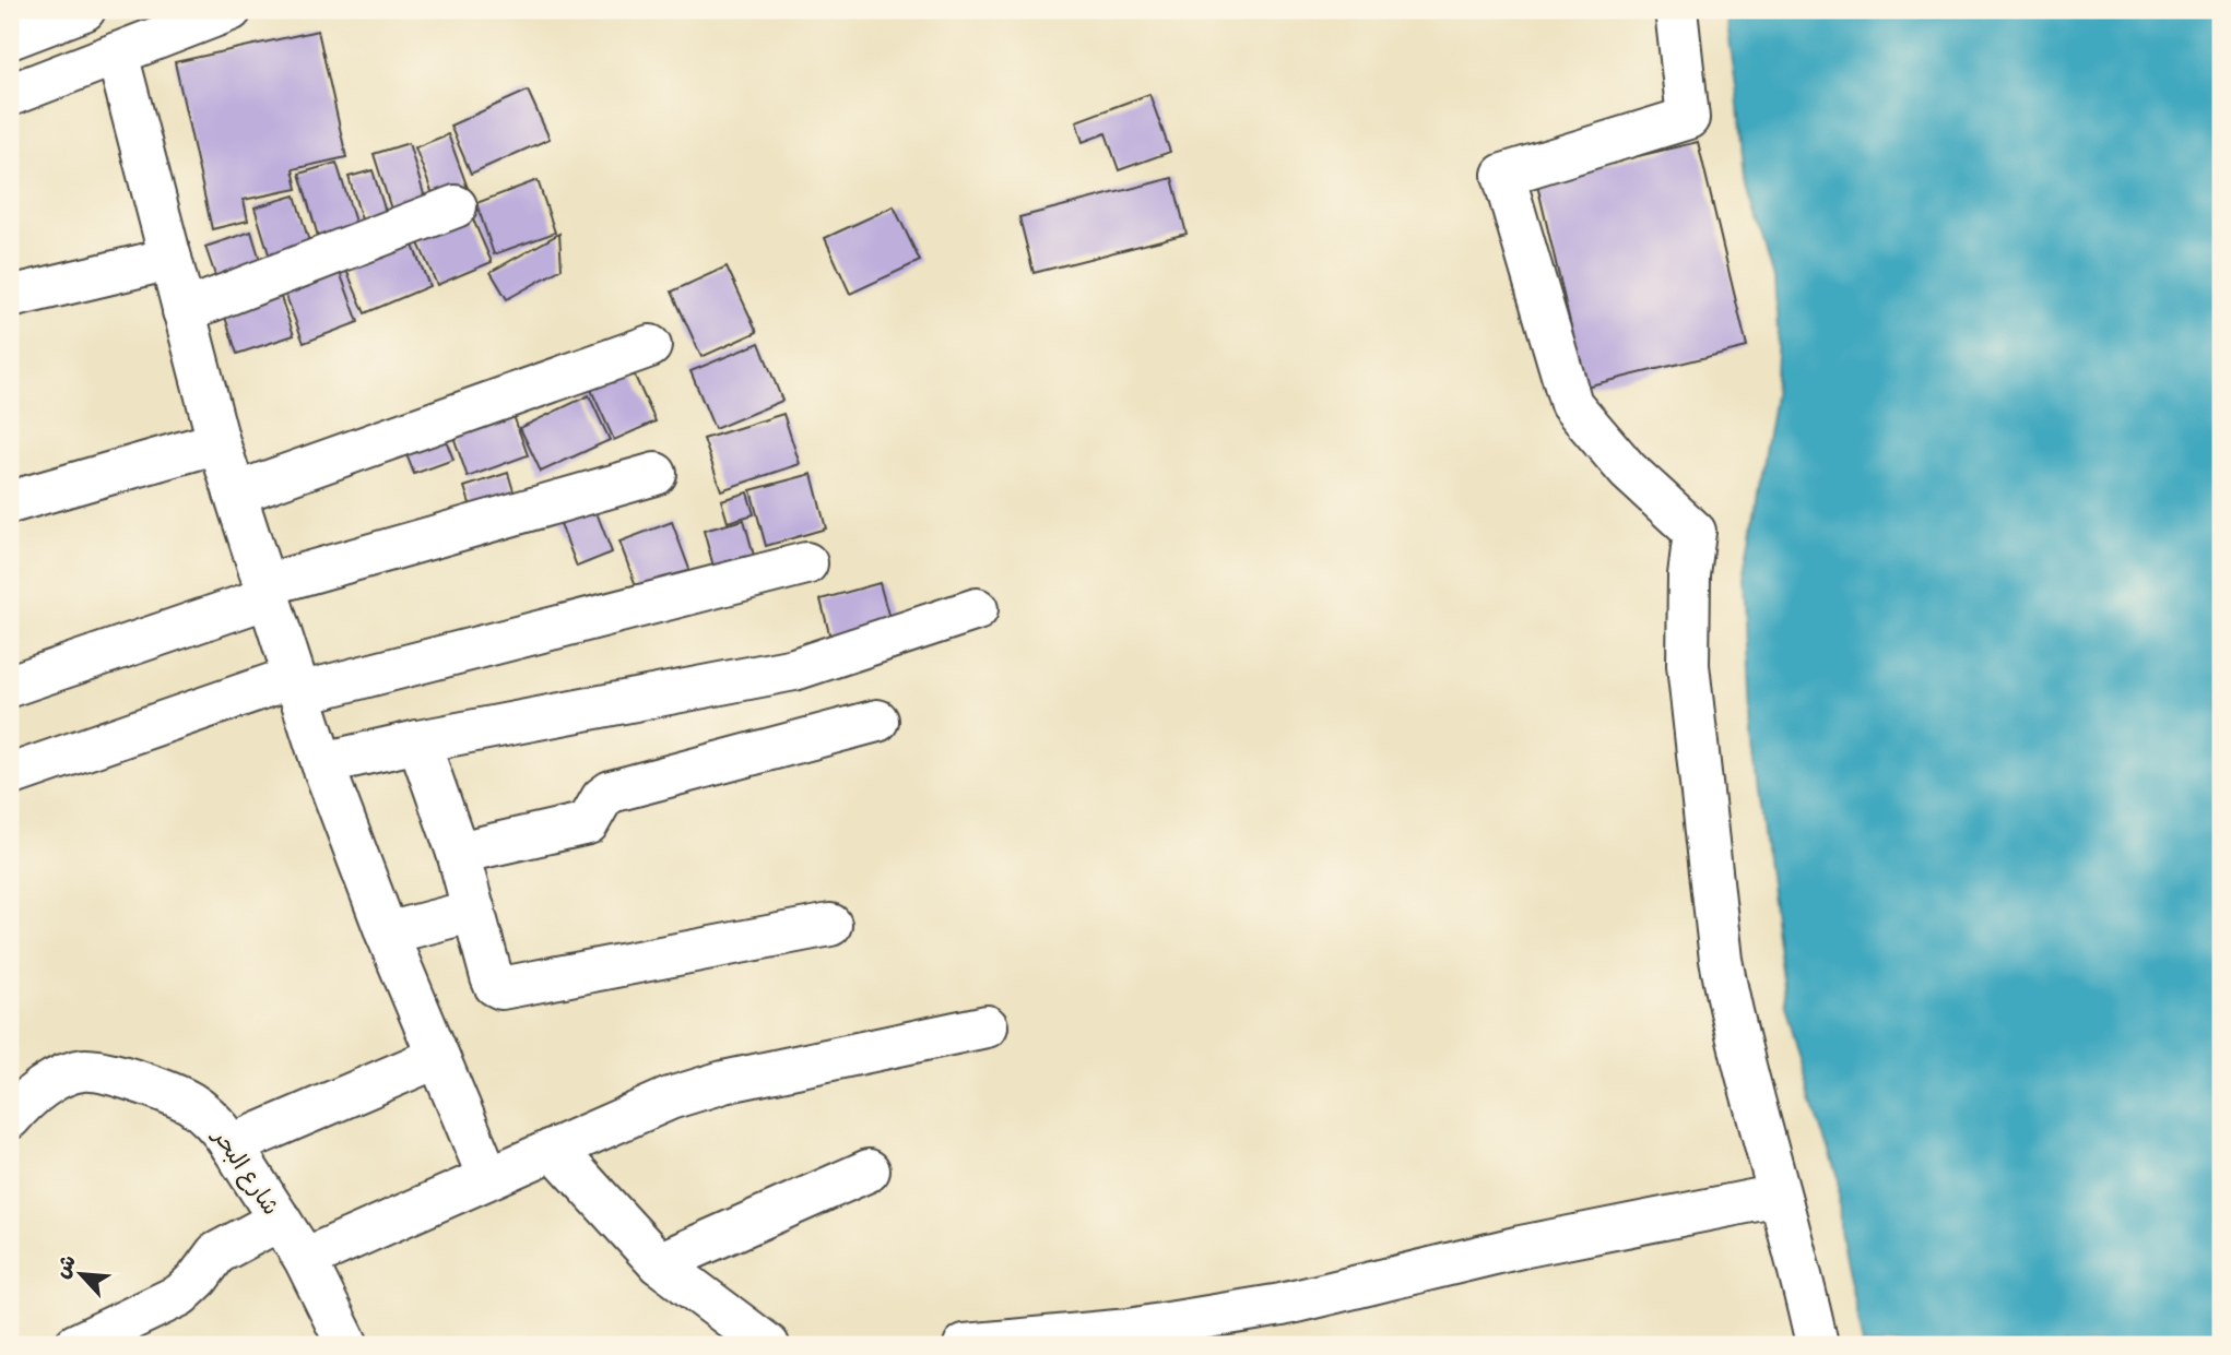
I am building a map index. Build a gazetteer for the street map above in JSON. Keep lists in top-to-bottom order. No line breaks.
{"streets":{"main road":["شارع البحر"]},"north":"top left"}
